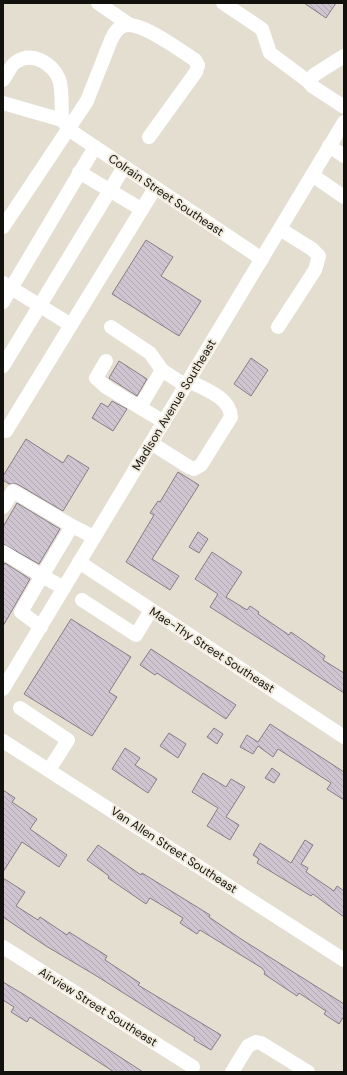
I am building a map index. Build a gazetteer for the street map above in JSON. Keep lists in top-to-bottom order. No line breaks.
{"streets":{"street":["Colrain Street Southeast","Madison Avenue Southeast","Mae-Thy Street Southeast","Van Allen Street Southeast","Airview Street Southeast"]},"crossings":[["Colrain Street Southeast","Madison Avenue Southeast"],["Madison Avenue Southeast","Mae-Thy Street Southeast"]]}
